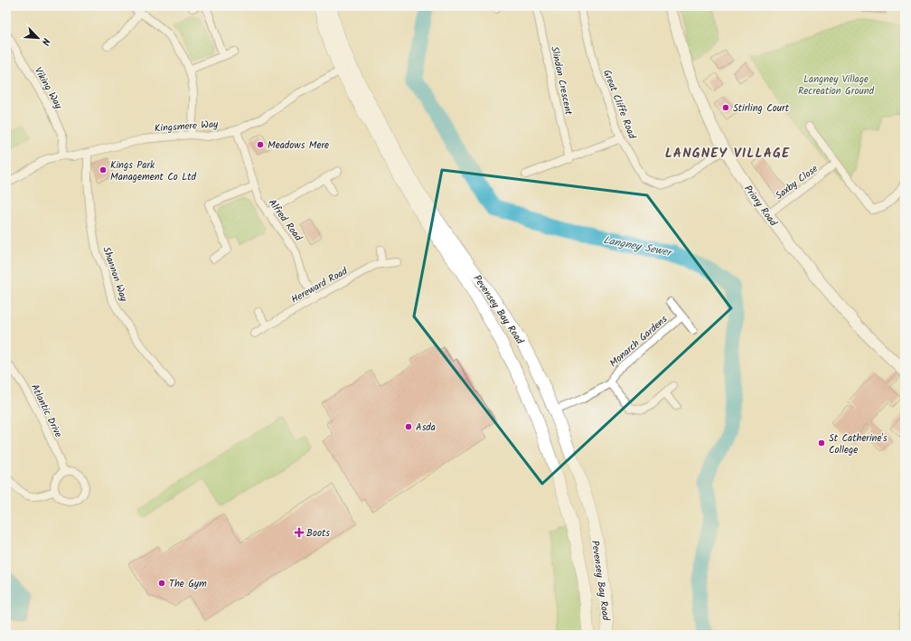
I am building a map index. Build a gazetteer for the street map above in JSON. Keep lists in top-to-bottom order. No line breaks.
{"streets":{"main road":["Pevensey Bay Road"],"street":["Slindon Crescent","Viking Way","Great Cliffe Road","Kingsmere Way","Saxby Close","Priory Road","Alfred Road","Shannon Way","Hereward Road","Monarch Gardens","Atlantic Drive"]},"crossings":[["Viking Way","Kingsmere Way"],["Great Cliffe Road","Priory Road"],["Kingsmere Way","Alfred Road"],["Kingsmere Way","Shannon Way"],["Kingsmere Way","Pevensey Bay Road"],["Saxby Close","Priory Road"],["Alfred Road","Hereward Road"],["Pevensey Bay Road","Monarch Gardens"]],"districts":["LANGNEY VILLAGE"],"water":["Langney Sewer"],"parks":["Langney Village Recreation Ground"],"places":{"other":["Stirling Court","Meadows Mere","Kings Park Management Co Ltd","Asda","St Catherine's College","The Gym"],"health":["Boots"]},"north":"bottom right"}
